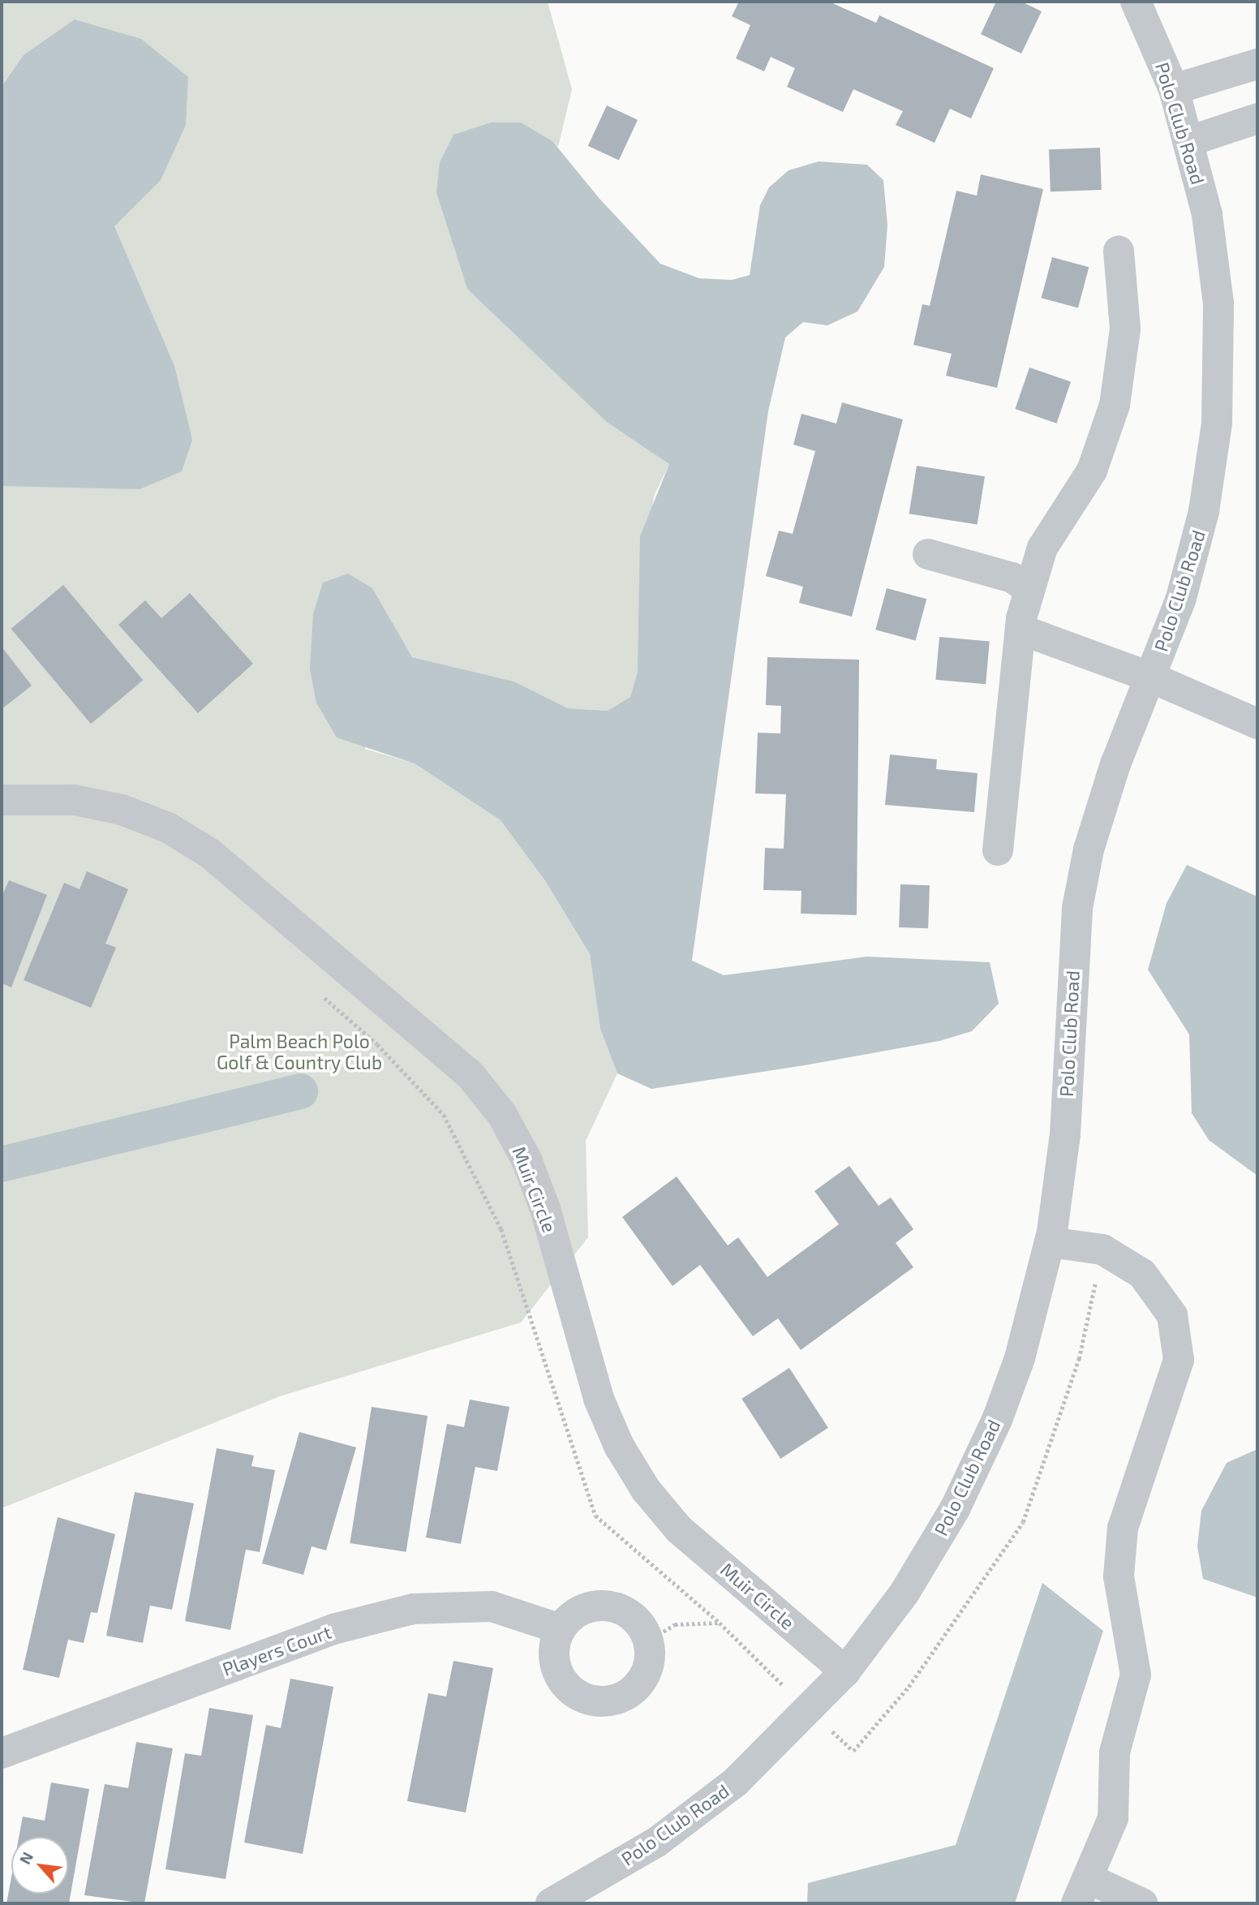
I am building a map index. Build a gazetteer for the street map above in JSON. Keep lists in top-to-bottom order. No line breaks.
{"streets":{"street":["Polo Club Road","Muir Circle","Players Court"]},"crossings":[["Polo Club Road","Muir Circle"]],"parks":["Palm Beach Polo Golf & Country Club"],"north":"top left"}
